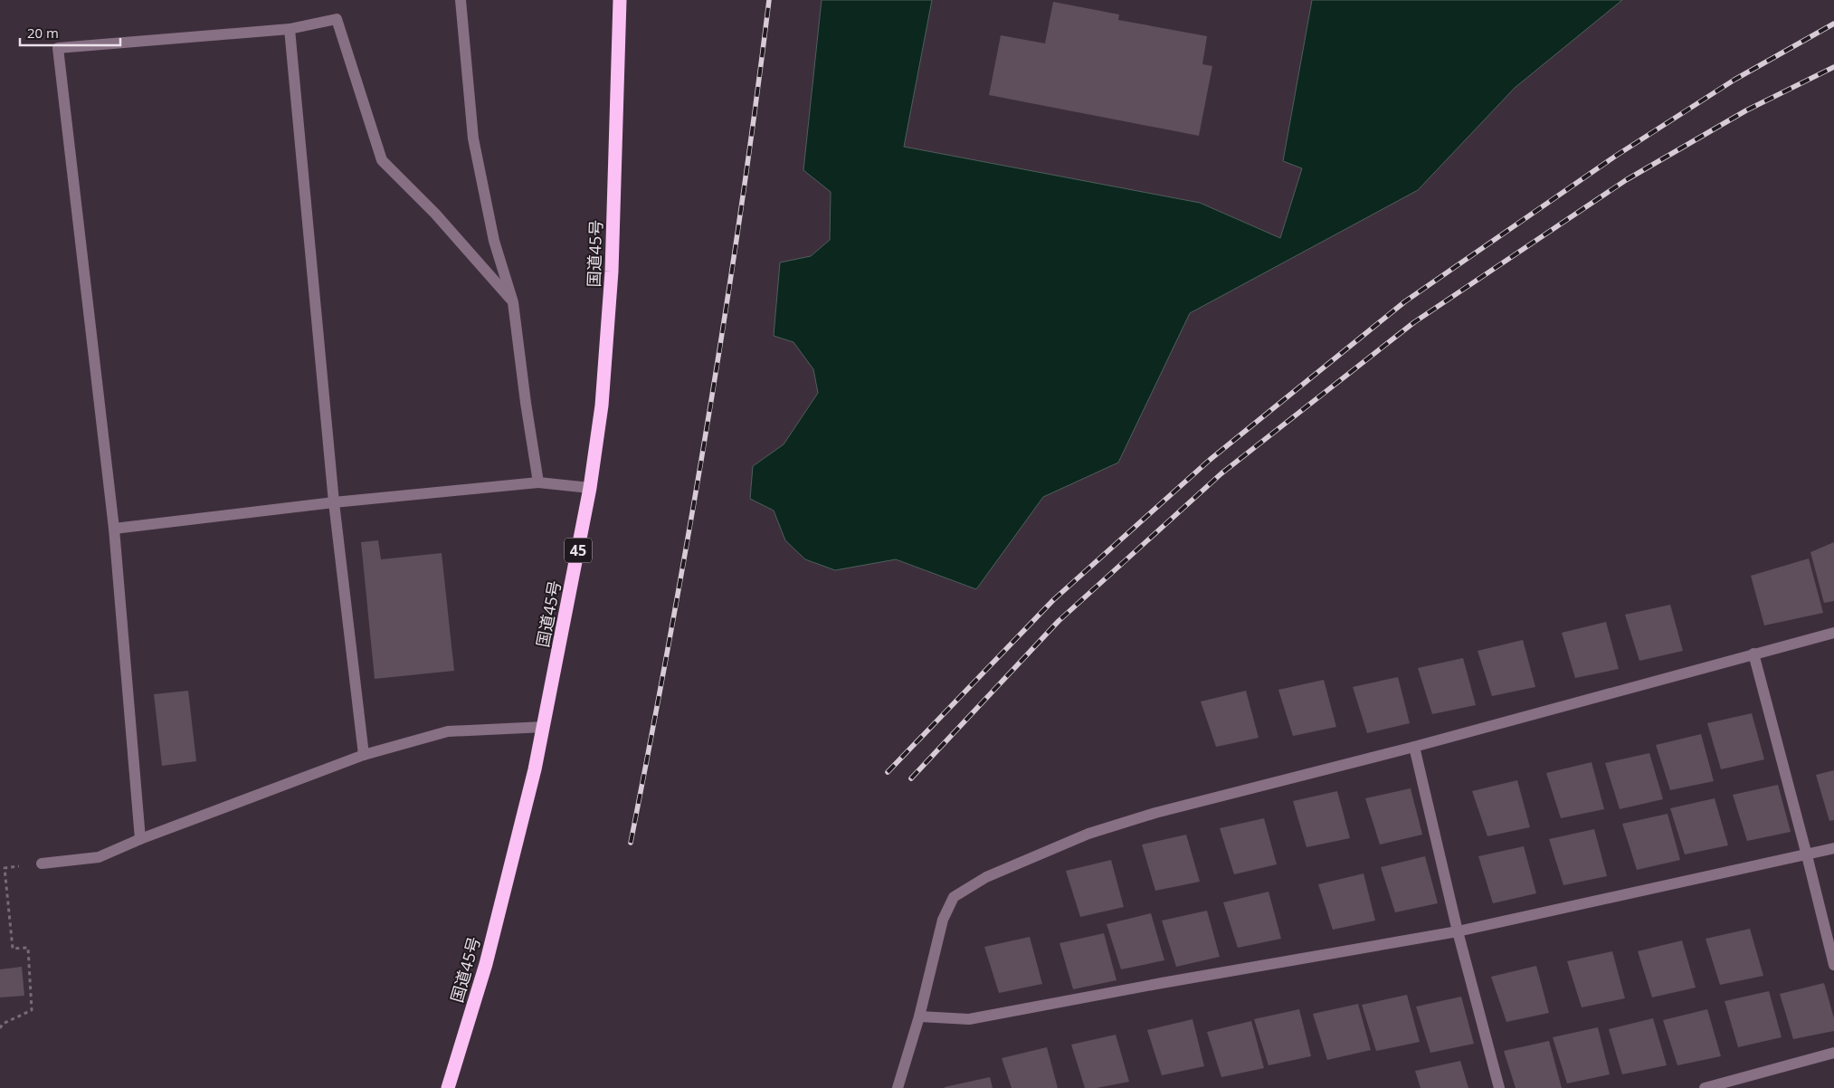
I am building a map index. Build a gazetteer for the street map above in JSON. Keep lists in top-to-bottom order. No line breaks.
{"streets":{"highway":["国道45号","45"]},"scale_bar":"20 m"}
